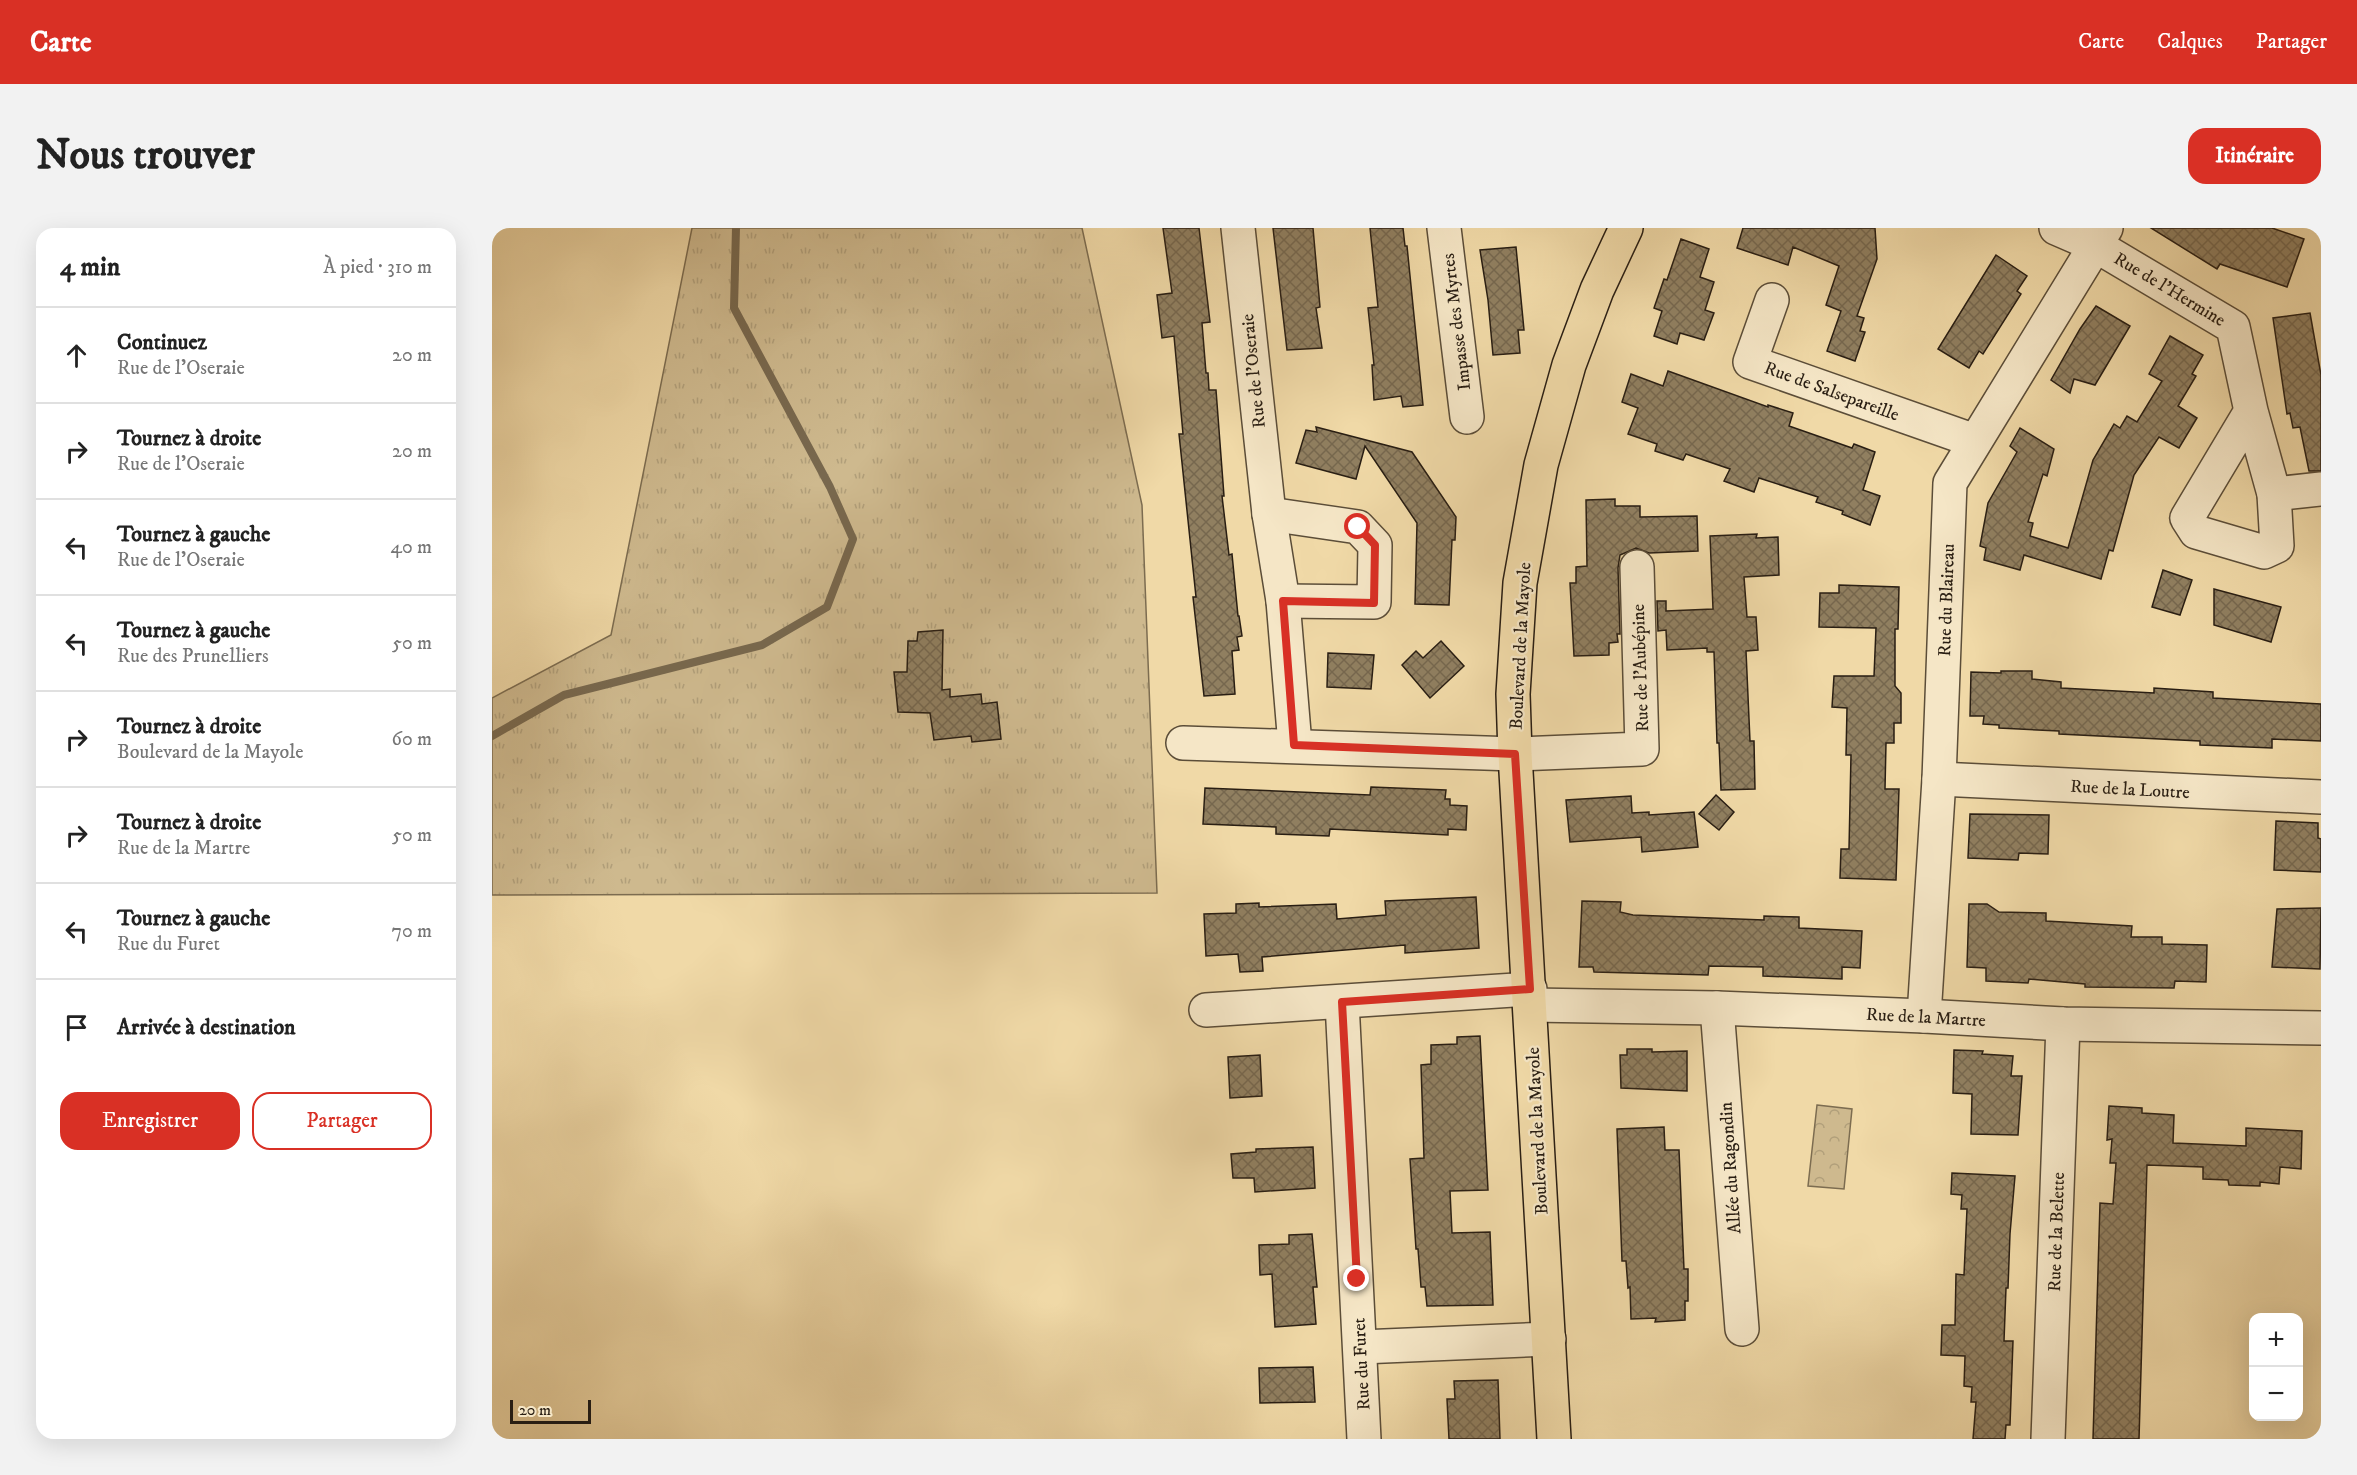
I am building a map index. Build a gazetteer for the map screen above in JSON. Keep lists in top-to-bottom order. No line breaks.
{"streets":{"main road":["Boulevard de la Mayole"],"street":["Rue de l'Hermine","Impasse des Myrtes","Rue de l'Oseraie","Rue de Salsepareille","Rue du Blaireau","Rue de l'Aubépine","Rue de la Loutre","Rue de la Martre","Allée du Ragondin","Rue de la Belette","Rue du Furet"]},"crossings":[["Rue de l'Hermine","Rue du Blaireau"],["Rue de Salsepareille","Rue du Blaireau"],["Rue du Blaireau","Rue de la Loutre"],["Rue du Blaireau","Rue de la Martre"],["Boulevard de la Mayole","Rue de l'Aubépine"],["Boulevard de la Mayole","Rue de la Martre"],["Rue de la Martre","Allée du Ragondin"],["Rue de la Martre","Rue de la Belette"],["Rue de la Martre","Rue du Furet"]],"scale_bar":"20 m","page":{"header":"Carte","nav":["Carte","Calques","Partager"],"buttons":["Itinéraire",["Enregistrer","Partager"]],"title":"Nous trouver","heading":["4 min","À pied · 310 m"],"list":[["Continuez","Rue de l'Oseraie","20 m"],["Tournez à droite","Rue de l'Oseraie","20 m"],["Tournez à gauche","Rue de l'Oseraie","40 m"],["Tournez à gauche","Rue des Prunelliers","50 m"],["Tournez à droite","Boulevard de la Mayole","60 m"],["Tournez à droite","Rue de la Martre","50 m"],["Tournez à gauche","Rue du Furet","70 m"],"Arrivée à destination"],"map_buttons":["+","−"],"scale":"20 m"}}
